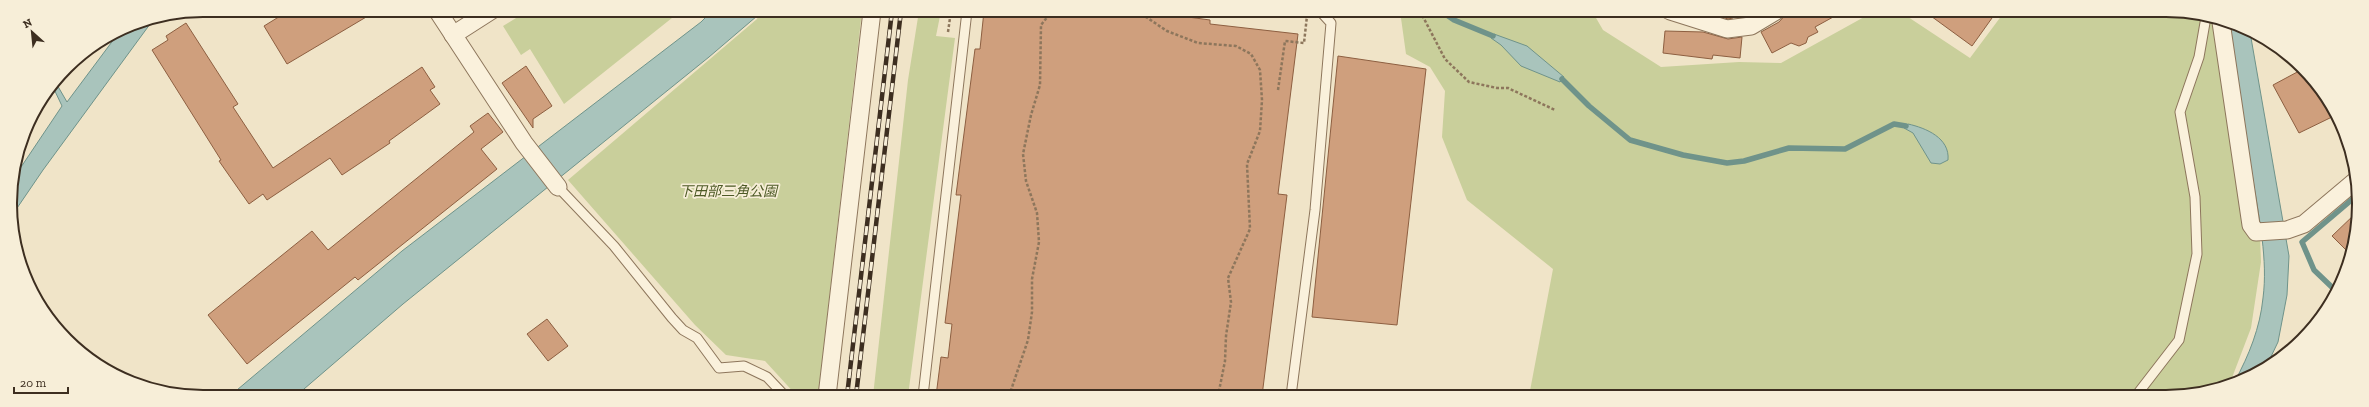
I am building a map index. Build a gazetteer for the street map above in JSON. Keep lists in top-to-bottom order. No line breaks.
{"parks":["下田部三角公園"],"scale_bar":"20 m","north":"top left"}
